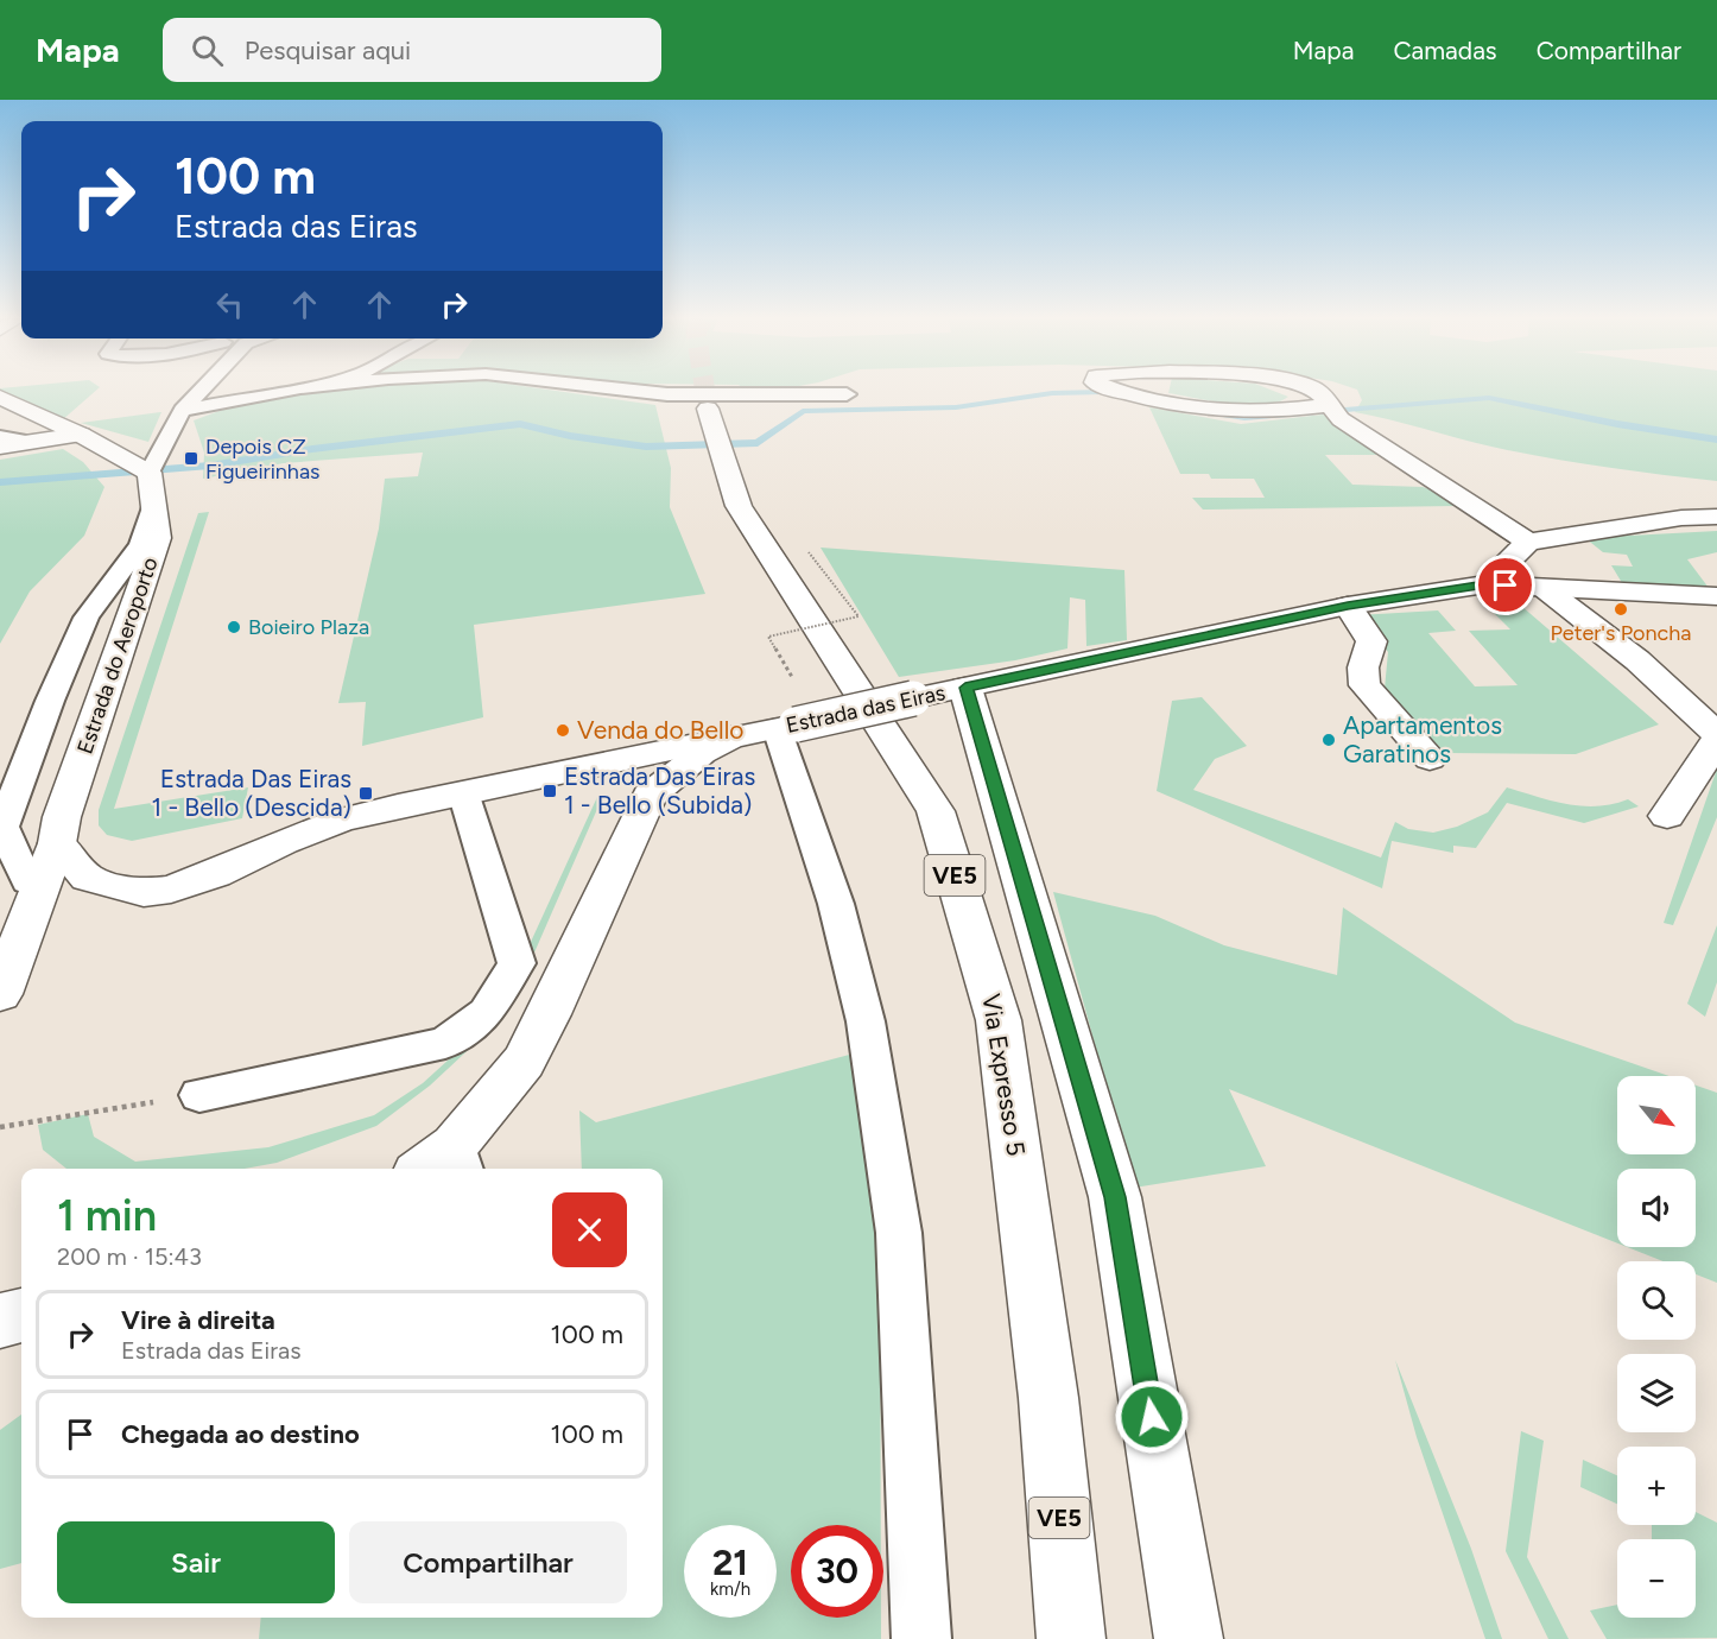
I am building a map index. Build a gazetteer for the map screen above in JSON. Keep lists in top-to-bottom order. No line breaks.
{"streets":{"street":["Estrada do Aeroporto","Estrada das Eiras","VE5","Via Expresso 5"]},"crossings":[["Estrada do Aeroporto","Estrada das Eiras"]],"places":{"transit":["Depois CZ Figueirinhas","Estrada Das Eiras 1 - Bello (Subida)","Estrada Das Eiras 1 - Bello (Descida)"],"other":["Peter's Poncha","Boieiro Plaza","Venda do Bello","Apartamentos Garatinos"]},"north":"bottom right","page":{"header":"Mapa","search":"Pesquisar aqui","nav":["Mapa","Camadas","Compartilhar"],"turn":["100 m","Estrada das Eiras"],"map_buttons":["+","−"],"heading":["1 min","200 m · 15:43"],"list":[{"name":"Vire à direita","note":"Estrada das Eiras","value":"100 m"},{"name":"Chegada ao destino","value":"100 m"}],"buttons":["Sair","Compartilhar"],"speed":"21 km/h","limit":"30"}}
